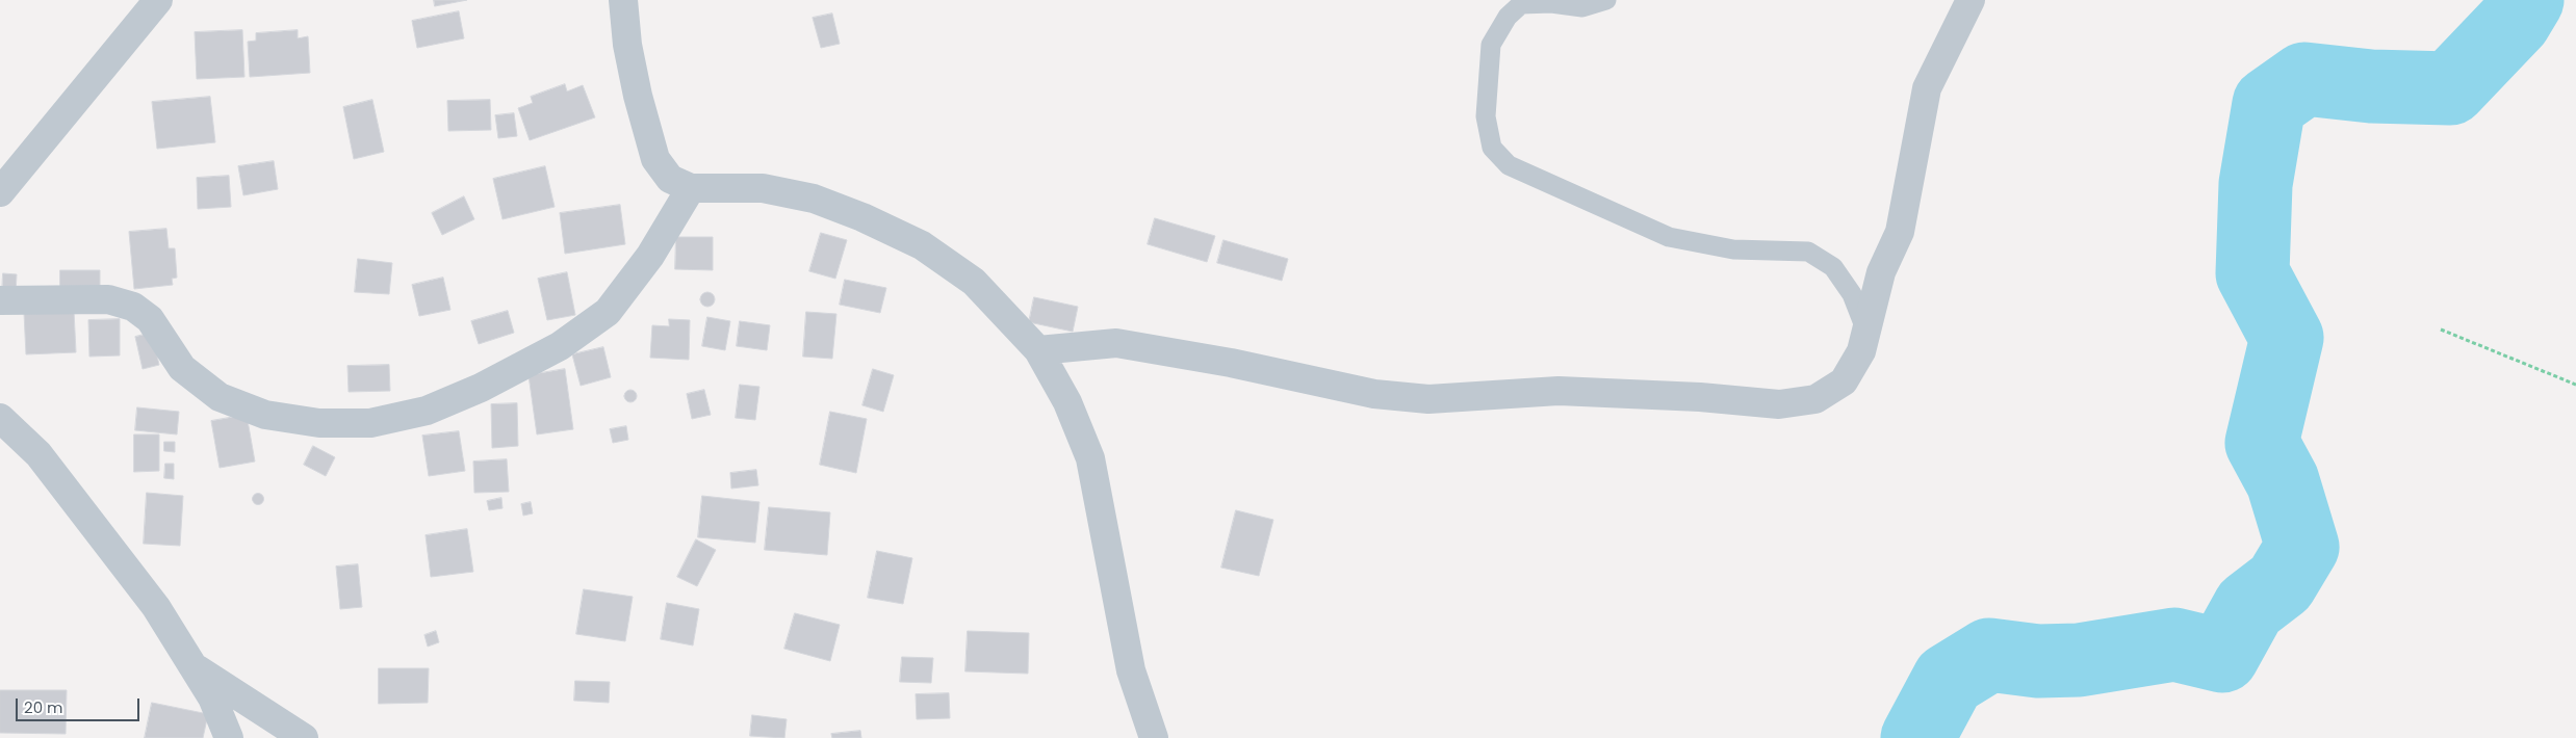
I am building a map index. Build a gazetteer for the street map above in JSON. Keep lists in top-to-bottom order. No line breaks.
{"scale_bar":"20 m"}
